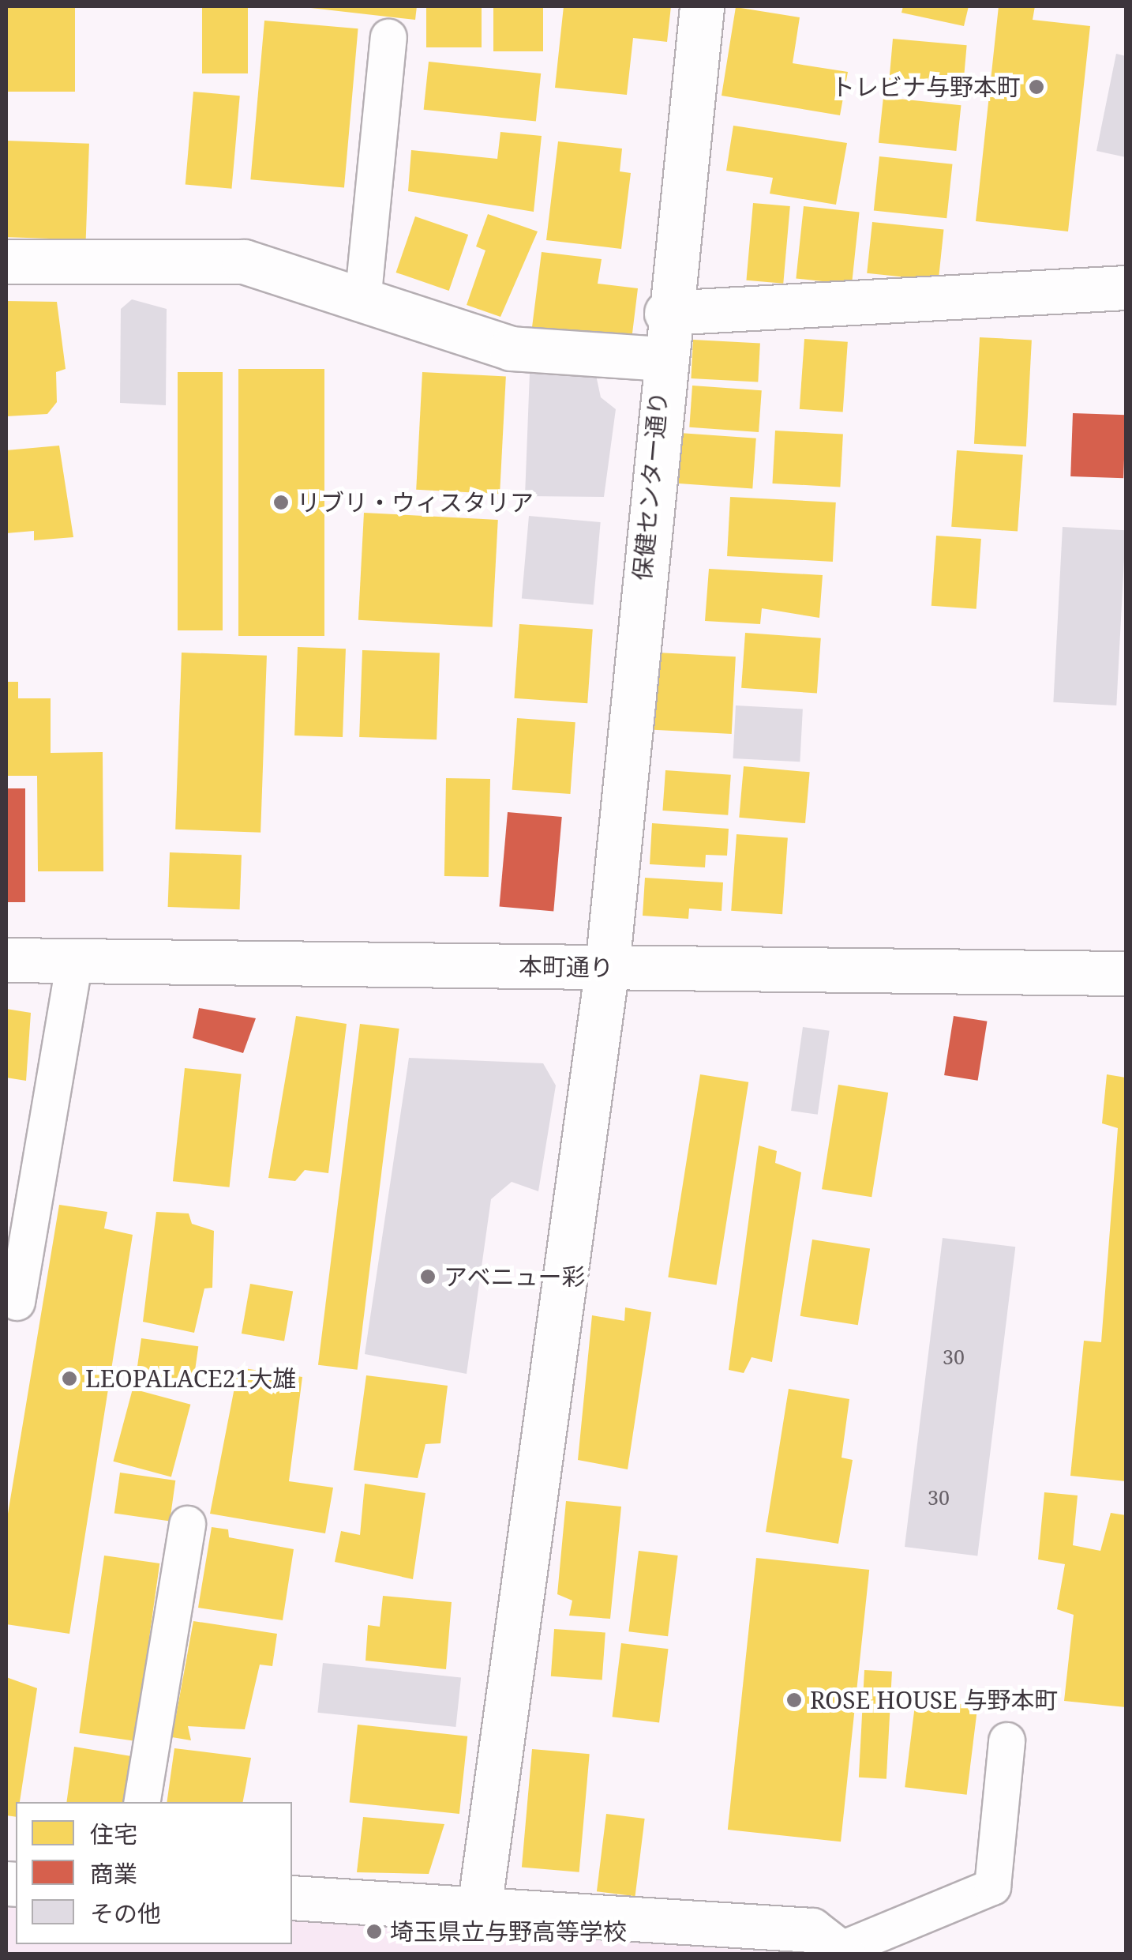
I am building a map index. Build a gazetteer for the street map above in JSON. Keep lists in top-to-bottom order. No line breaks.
{"streets":{"street":["保健センター通り","本町通り"]},"crossings":[["保健センター通り","本町通り"]],"places":["トレビナ与野本町","リブリ・ウィスタリア","アベニュー彩","LEOPALACE21大雄","ROSE HOUSE 与野本町","埼玉県立与野高等学校"],"house_numbers":["30","30"],"legend":["住宅","商業","その他"]}
